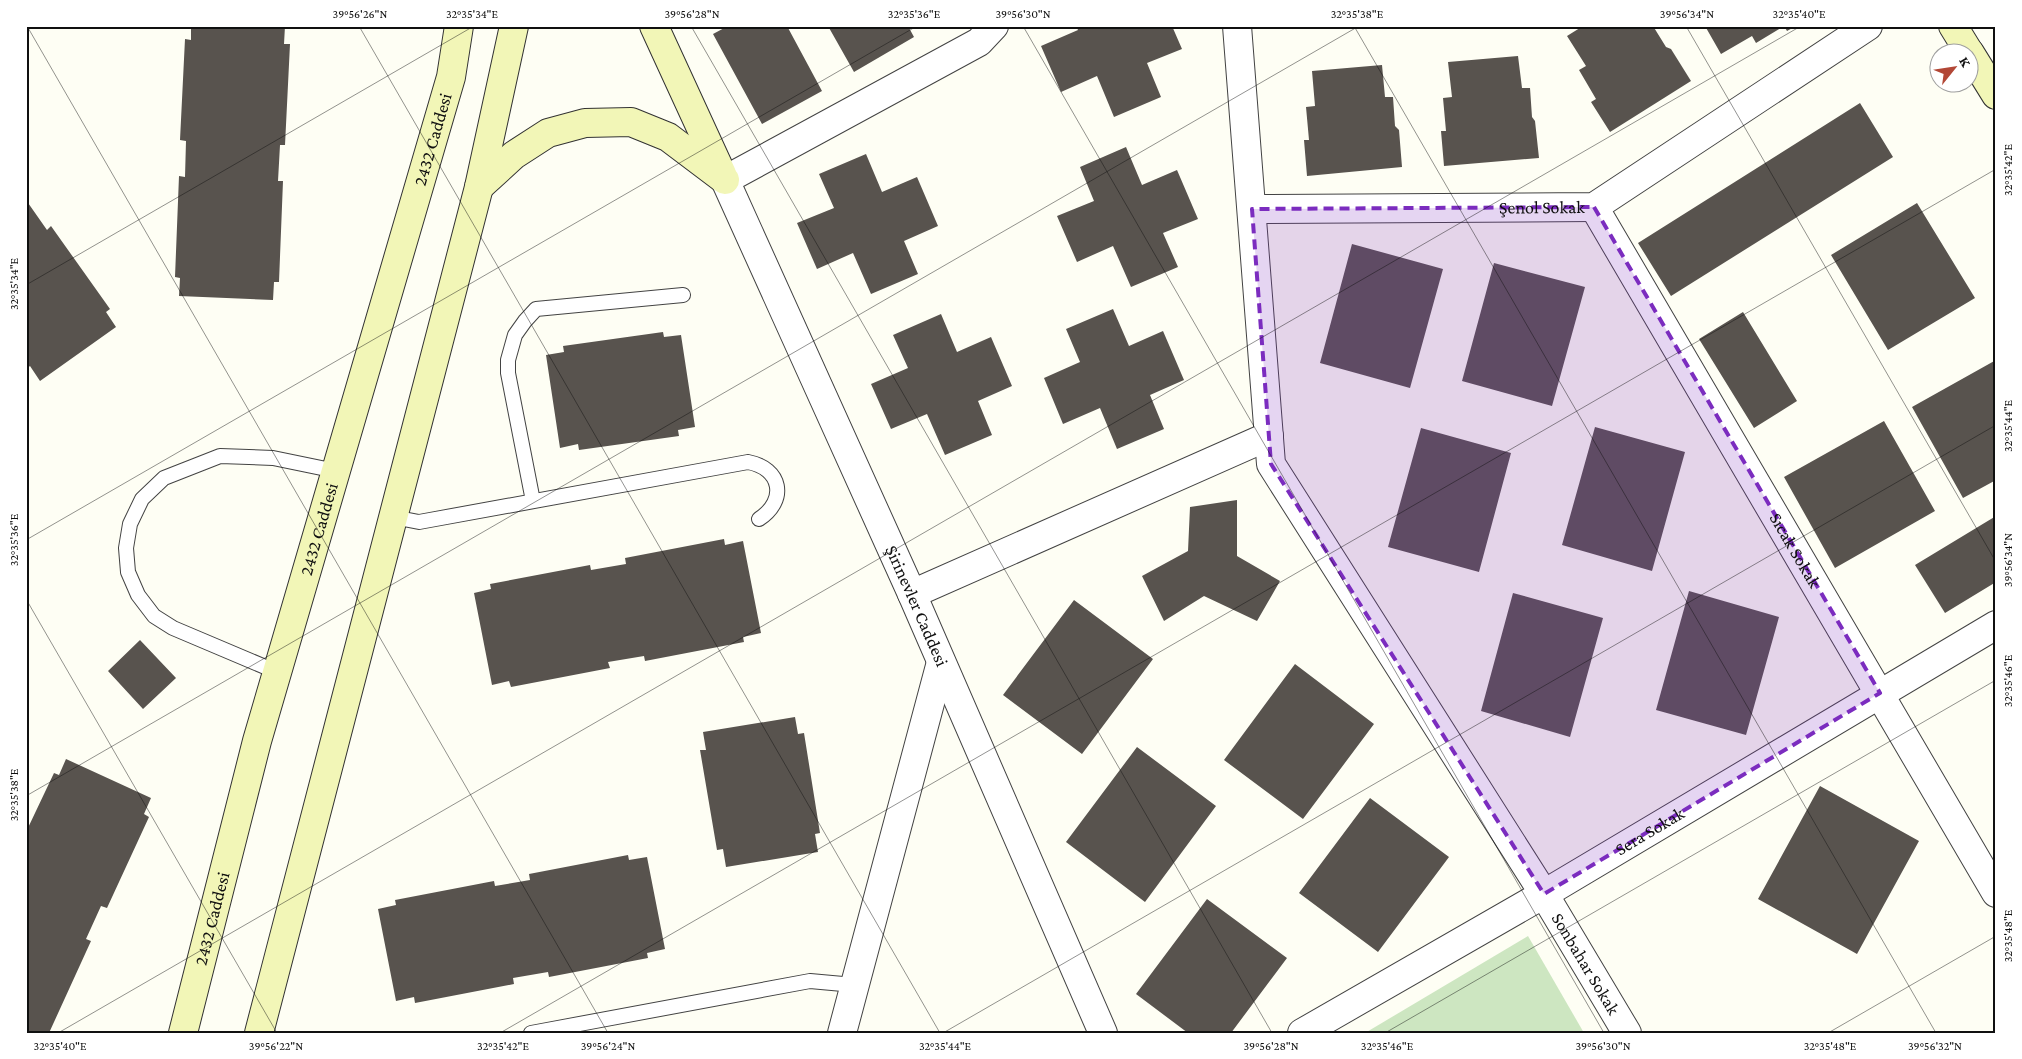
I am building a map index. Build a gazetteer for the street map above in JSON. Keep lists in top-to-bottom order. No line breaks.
{"streets":{"street":["2432 Caddesi","Şenol Sokak","Sıcak Sokak","Şirinevler Caddesi","Sera Sokak","Sonbahar Sokak"]},"crossings":[["Şenol Sokak","Sıcak Sokak"],["Şenol Sokak","Sonbahar Sokak"],["Sıcak Sokak","Sera Sokak"],["Sera Sokak","Sonbahar Sokak"]],"north":"top right","coordinates":["39°56'26\"N","32°35'34\"E","39°56'28\"N","32°35'36\"E","39°56'30\"N","32°35'38\"E","39°56'34\"N","32°35'40\"E","32°35'42\"E","32°35'44\"E","32°35'46\"E","32°35'48\"E","39°56'22\"N","39°56'24\"N","39°56'32\"N"]}
